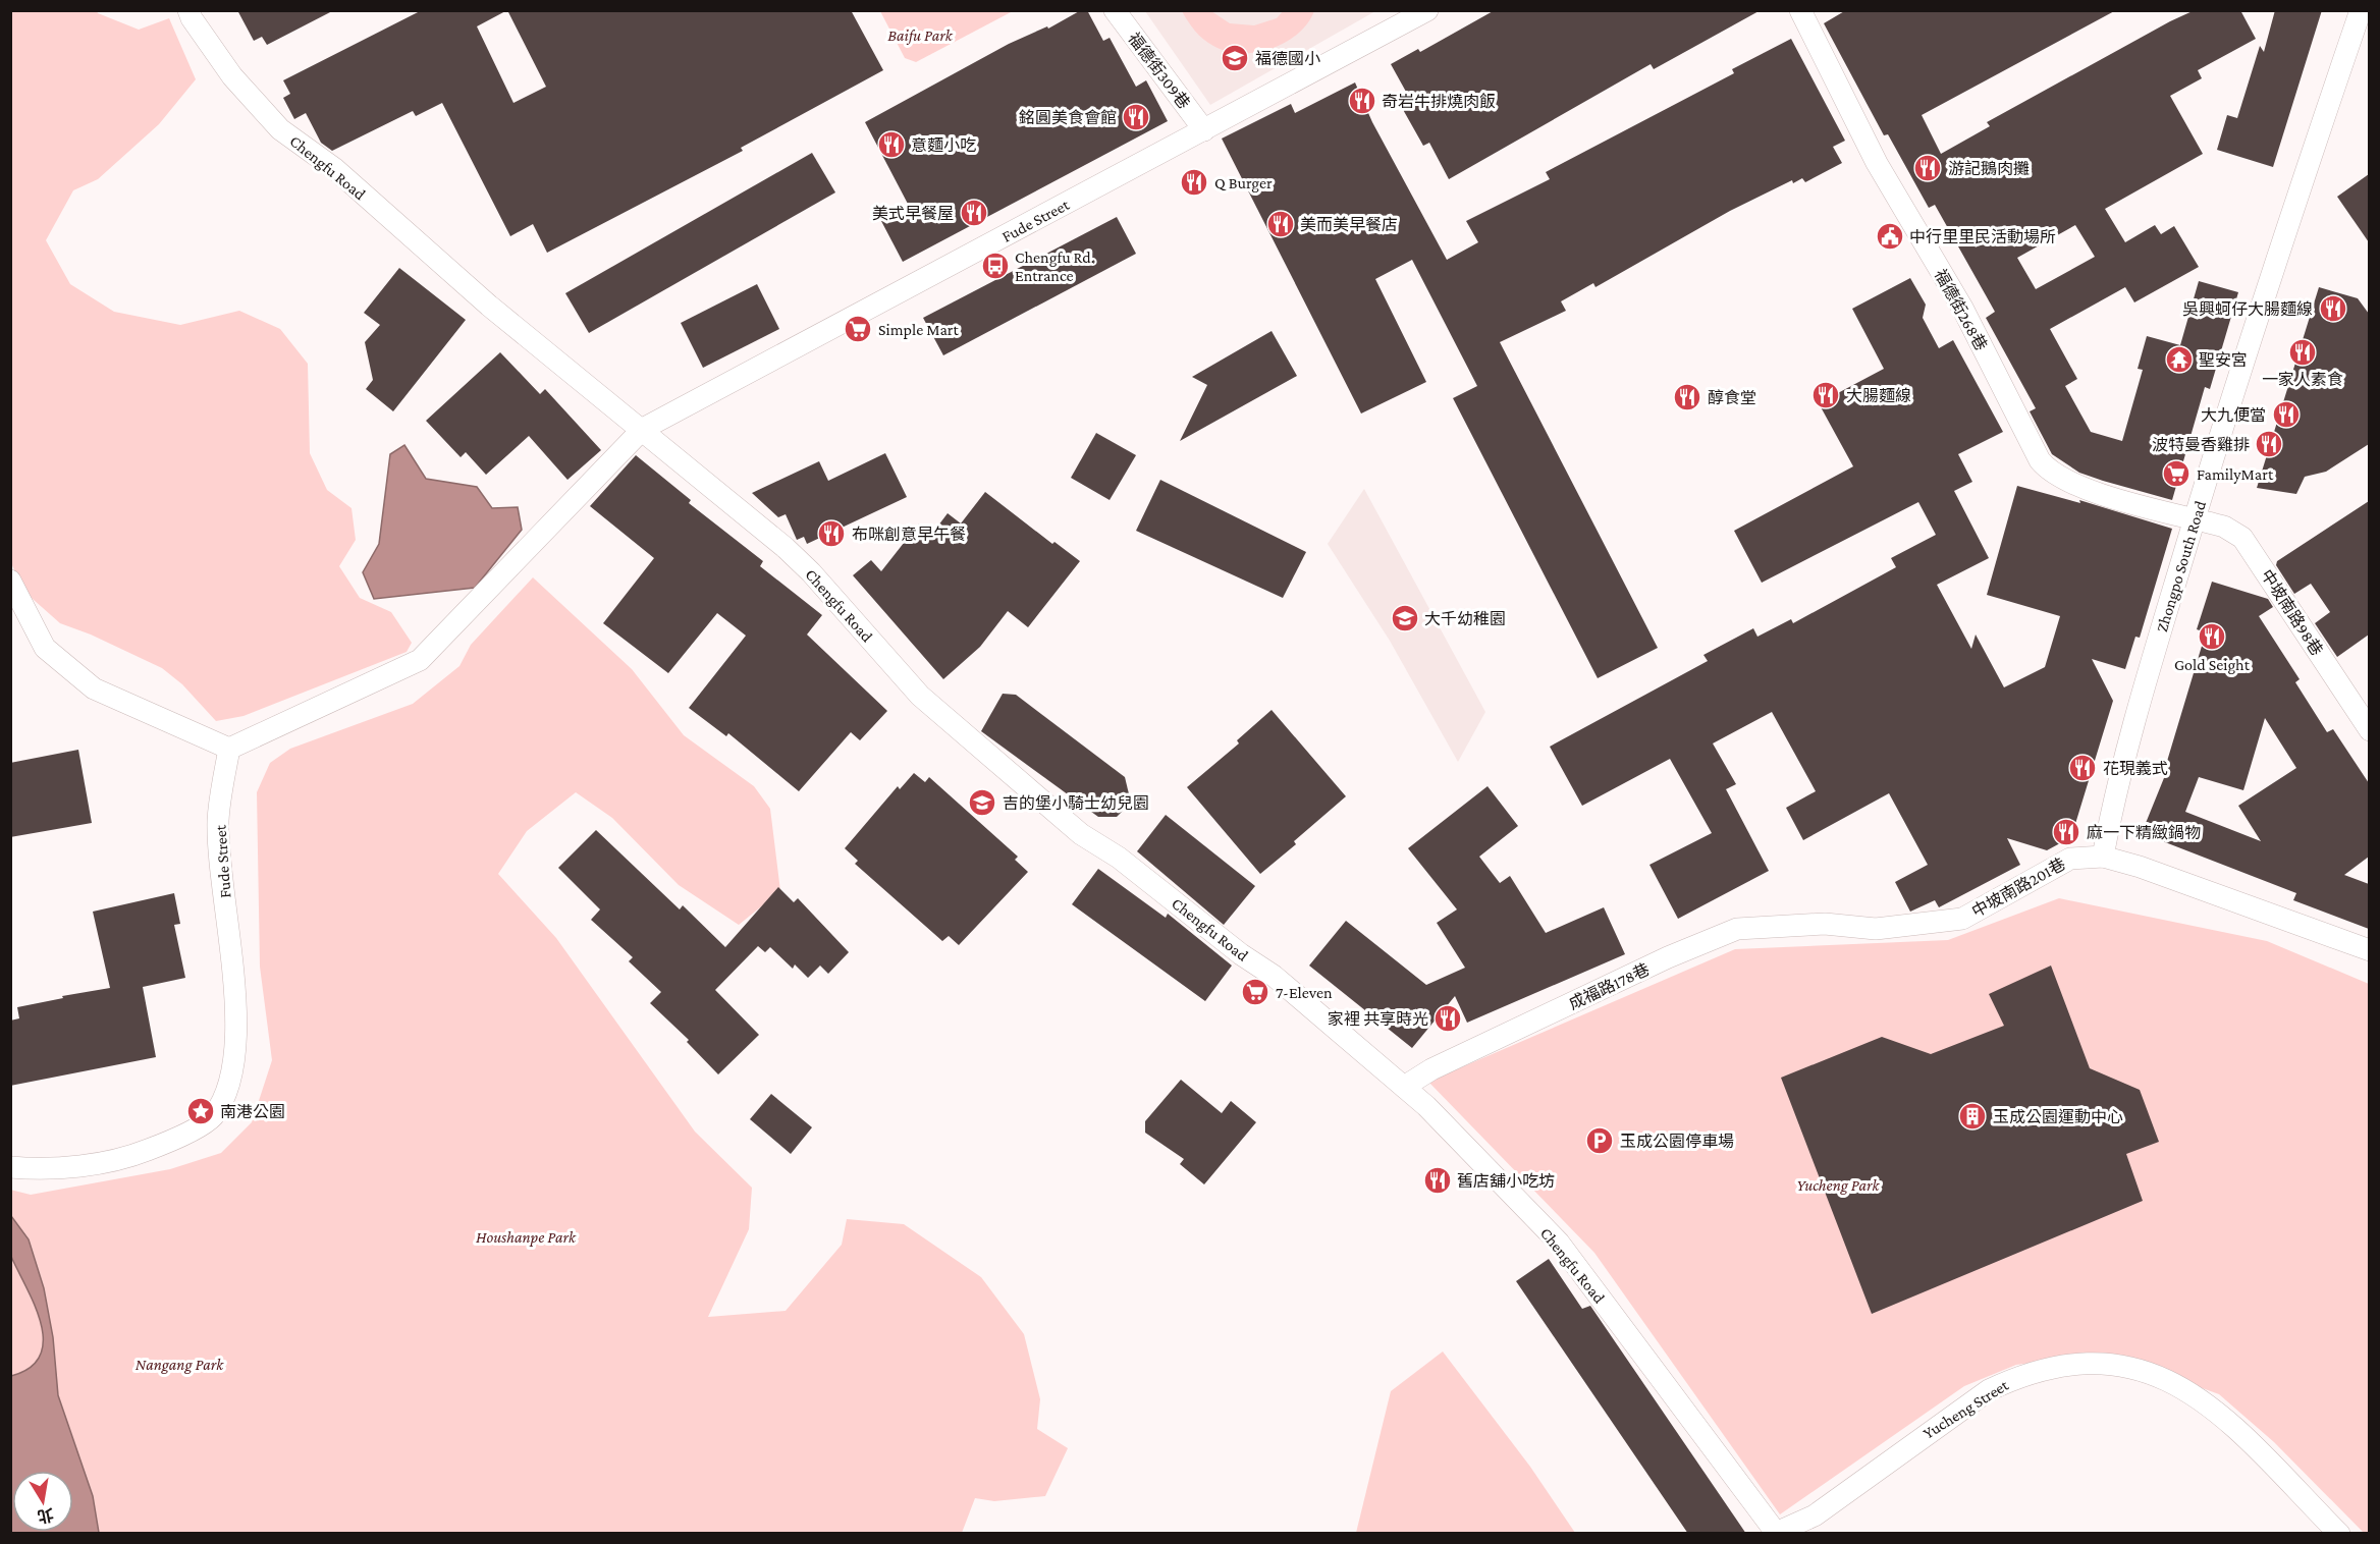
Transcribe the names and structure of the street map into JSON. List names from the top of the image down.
{
  "streets": {
    "street": [
      "福德街309巷",
      "Chengfu Road",
      "Fude Street",
      "福德街268巷",
      "Zhongpo South Road",
      "中坡南路98巷",
      "中坡南路201巷",
      "成福路178巷",
      "Yucheng Street"
    ]
  },
  "crossings": [
    ["福德街309巷", "Fude Street"],
    ["Chengfu Road", "Fude Street"],
    ["Chengfu Road", "成福路178巷"],
    ["Chengfu Road", "Yucheng Street"],
    ["福德街268巷", "Zhongpo South Road"],
    ["福德街268巷", "中坡南路98巷"],
    ["Zhongpo South Road", "中坡南路98巷"],
    ["Zhongpo South Road", "中坡南路201巷"],
    ["中坡南路201巷", "成福路178巷"]
  ],
  "parks": [
    "Baifu Park",
    "Yucheng Park",
    "Houshanpe Park",
    "Nangang Park"
  ],
  "places": {
    "school or university": ["福德國小", "大千幼稚園", "吉的堡小騎士幼兒園"],
    "restaurant": [
      "奇岩牛排燒肉飯",
      "銘圓美食會館",
      "意麵小吃",
      "游記鵝肉攤",
      "Q Burger",
      "美式早餐屋",
      "美而美早餐店",
      "吳興蚵仔大腸麵線",
      "一家人素食",
      "大腸麵線",
      "醇食堂",
      "大九便當",
      "波特曼香雞排",
      "布咪創意早午餐",
      "Gold Seight",
      "花現義式",
      "麻一下精緻鍋物",
      "家裡 共享時光",
      "舊店舖小吃坊"
    ],
    "public building": ["中行里里民活動場所"],
    "bus stop": ["Chengfu Rd. Entrance"],
    "supermarket": ["Simple Mart", "FamilyMart", "7-Eleven"],
    "temple": ["聖安宮"],
    "place": ["南港公園"],
    "building": ["玉成公園運動中心"],
    "parking": ["玉成公園停車場"]
  },
  "north": "bottom"
}
